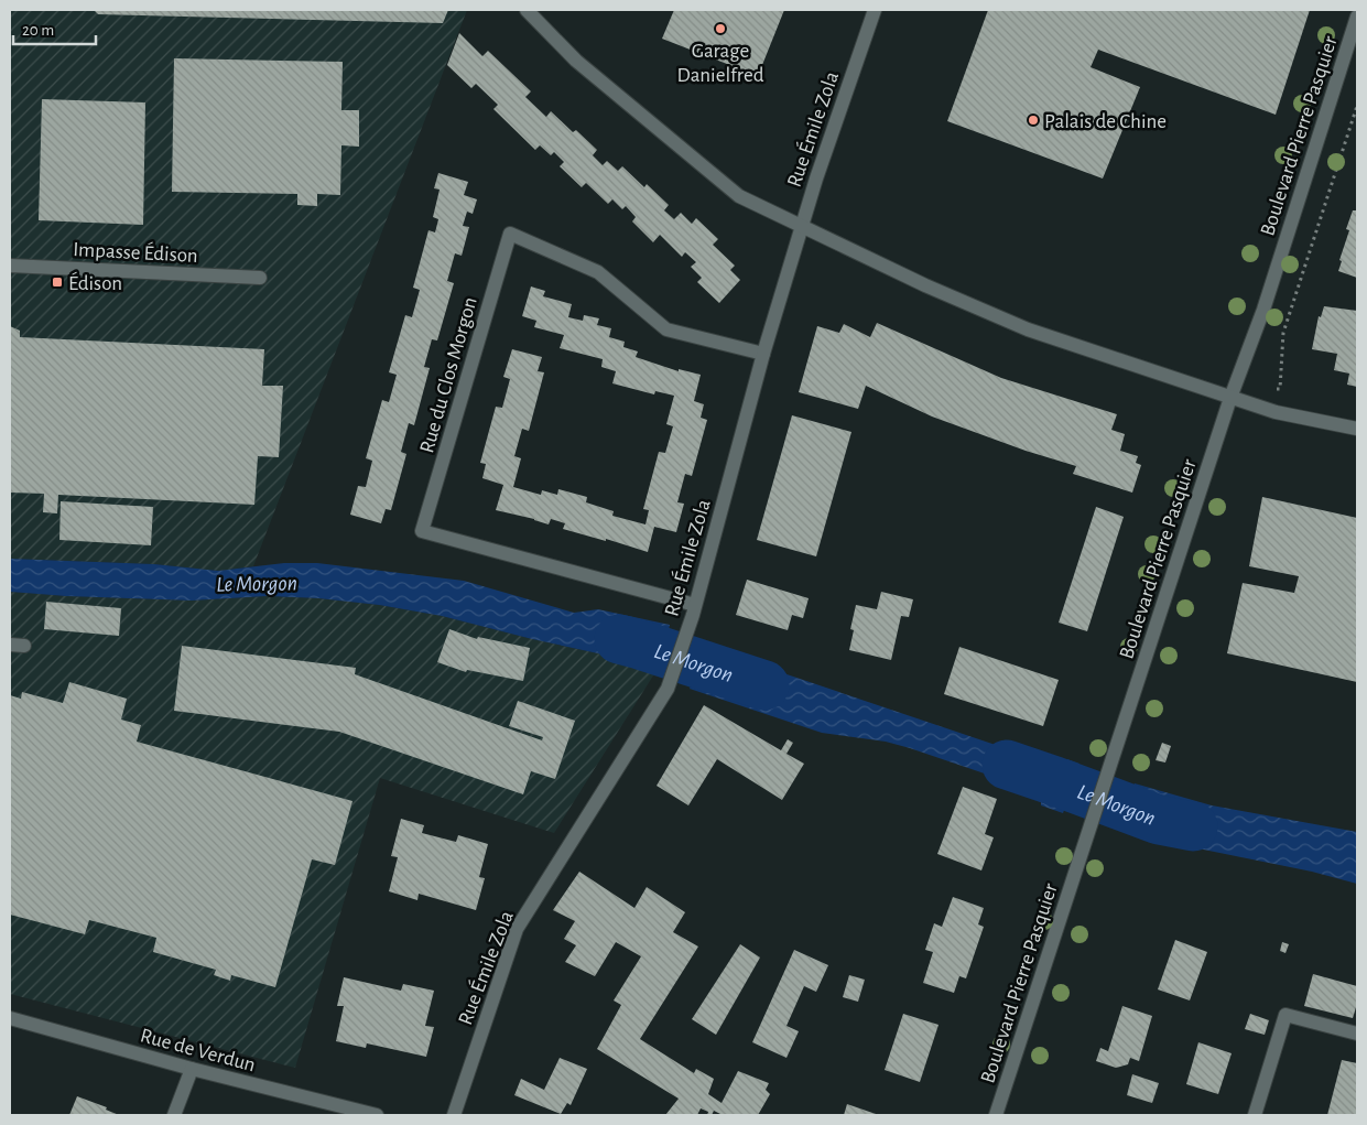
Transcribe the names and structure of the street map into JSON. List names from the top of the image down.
{
  "streets": {
    "street": [
      "Rue Émile Zola",
      "Boulevard Pierre Pasquier",
      "Impasse Édison",
      "Rue du Clos Morgon",
      "Rue de Verdun"
    ]
  },
  "crossings": [
    ["Rue Émile Zola", "Rue du Clos Morgon"]
  ],
  "water": ["Le Morgon"],
  "places": {
    "other": ["Garage Danielfred", "Palais de Chine"],
    "transit": ["Édison"]
  },
  "scale_bar": "20 m"
}
